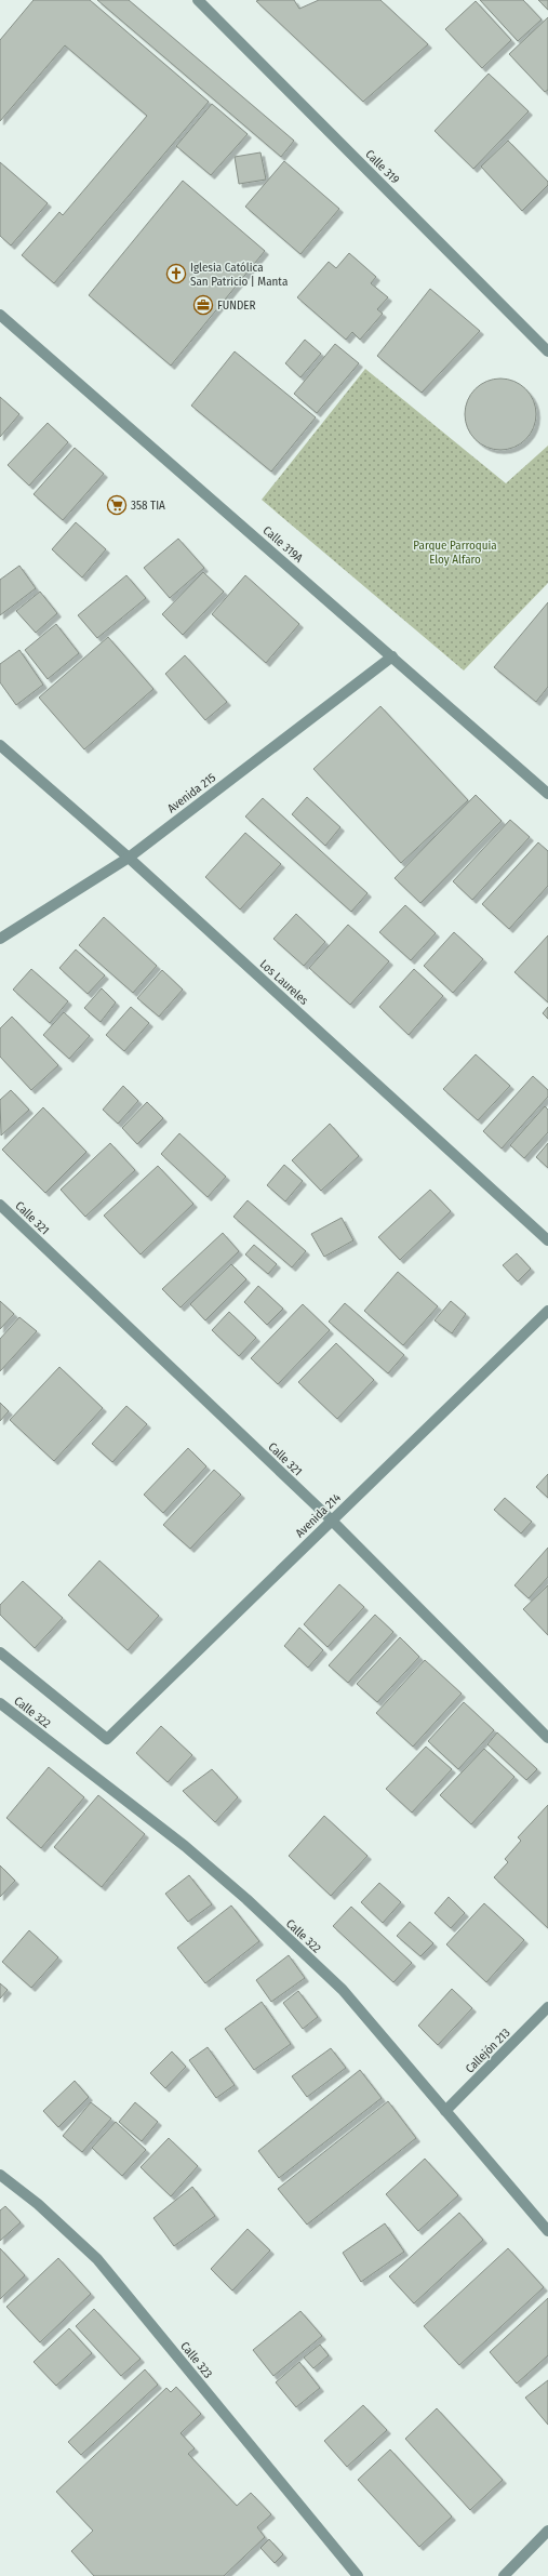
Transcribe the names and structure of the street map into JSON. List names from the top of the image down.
{
  "streets": {
    "street": [
      "Calle 319",
      "Calle 319A",
      "Avenida 215",
      "Los Laureles",
      "Calle 321",
      "Avenida 214",
      "Calle 322",
      "Callejón 213",
      "Calle 323"
    ]
  },
  "crossings": [
    ["Calle 319A", "Avenida 215"],
    ["Avenida 215", "Los Laureles"],
    ["Calle 321", "Avenida 214"],
    ["Calle 322", "Callejón 213"]
  ],
  "parks": ["Parque Parroquia Eloy Alfaro"],
  "places": {
    "church": ["Iglesia Católica San Patricio | Manta"],
    "office": ["FUNDER"],
    "supermarket": ["358 TIA"]
  }
}
